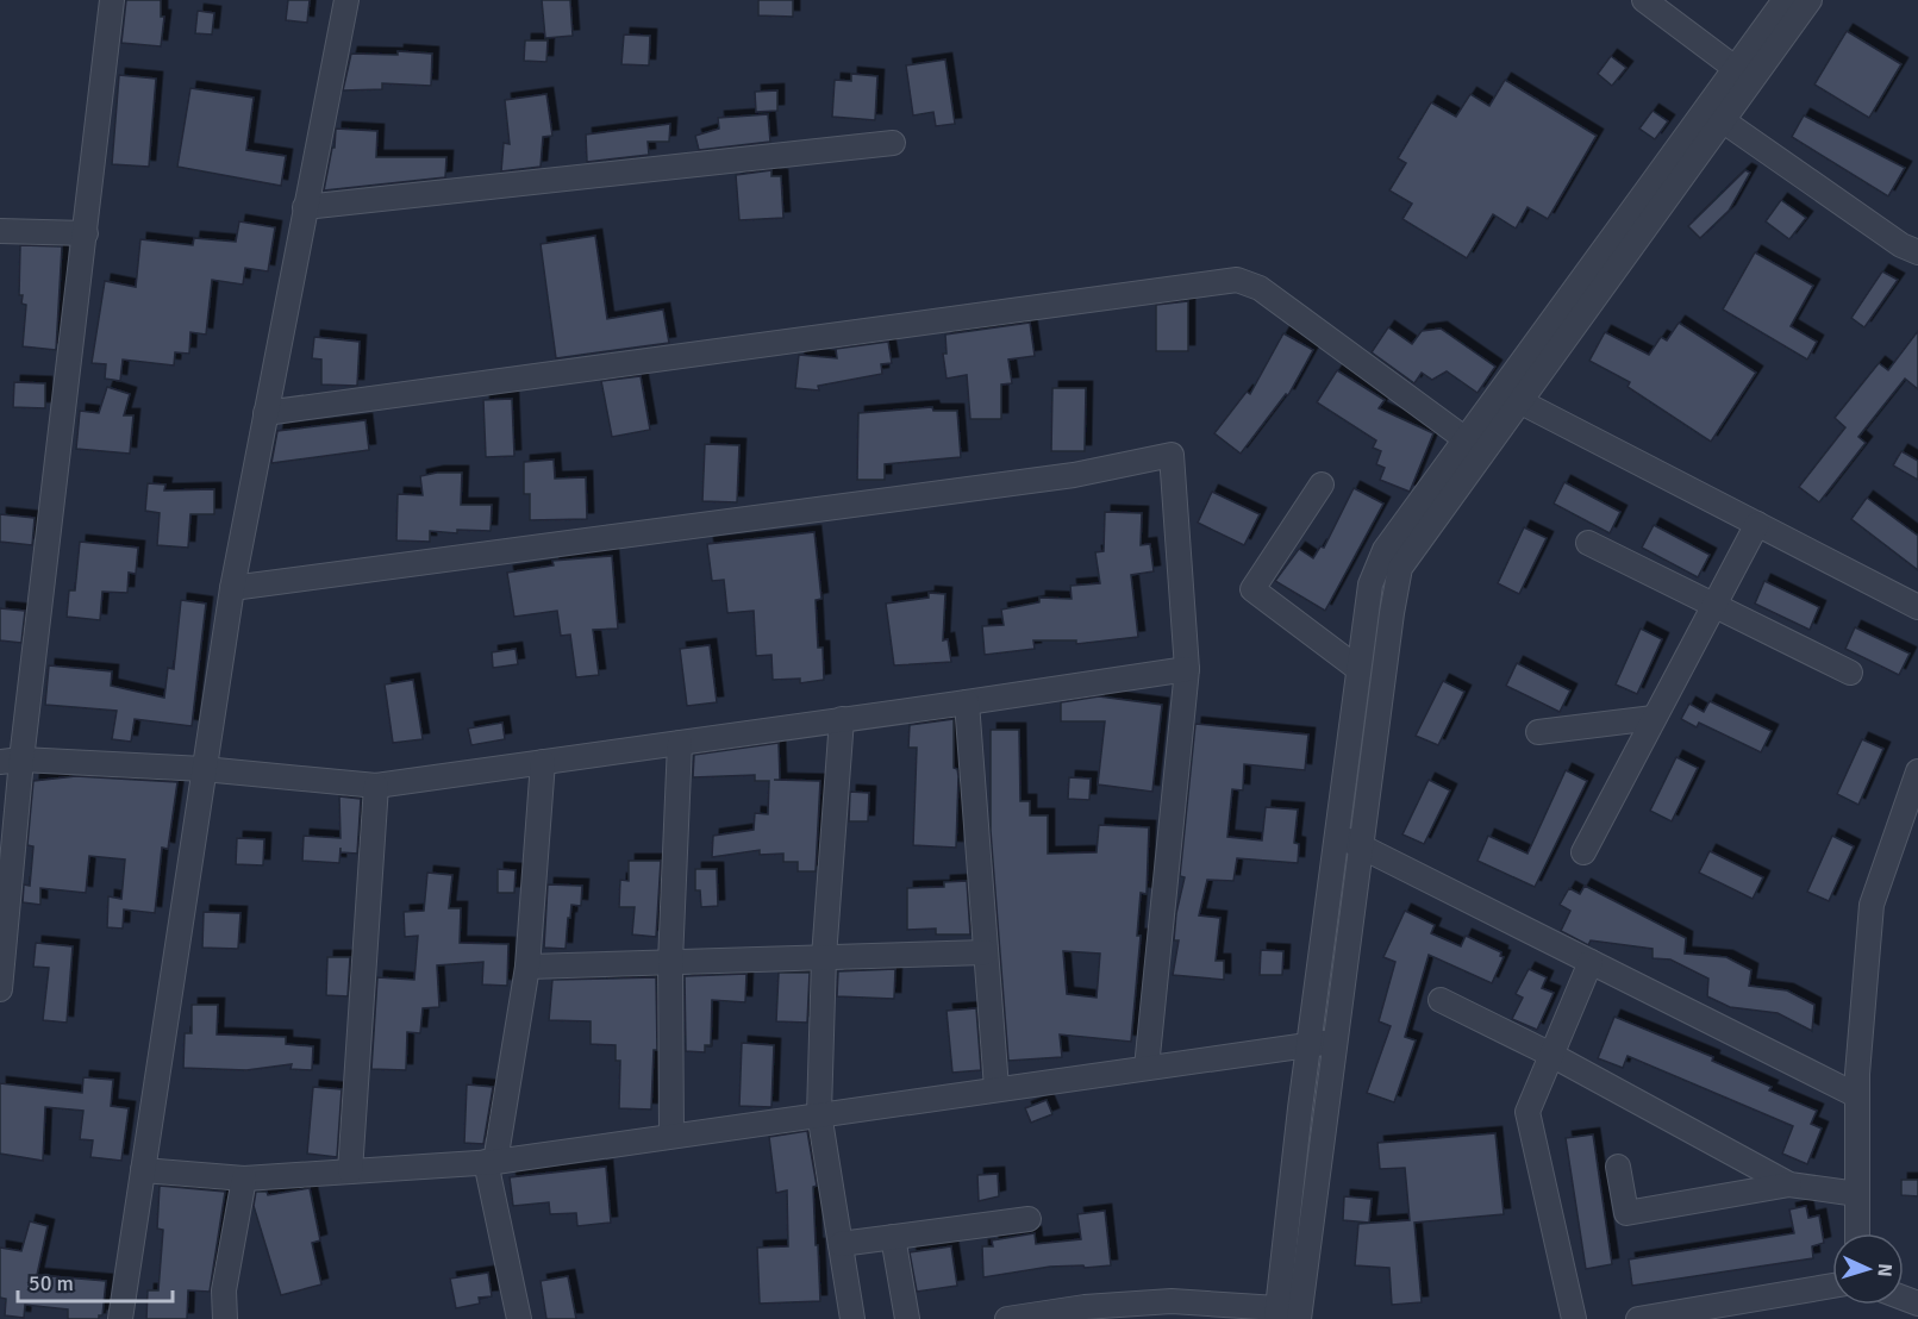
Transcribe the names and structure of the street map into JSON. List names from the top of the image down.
{
  "scale_bar": "50 m",
  "north": "right"
}
